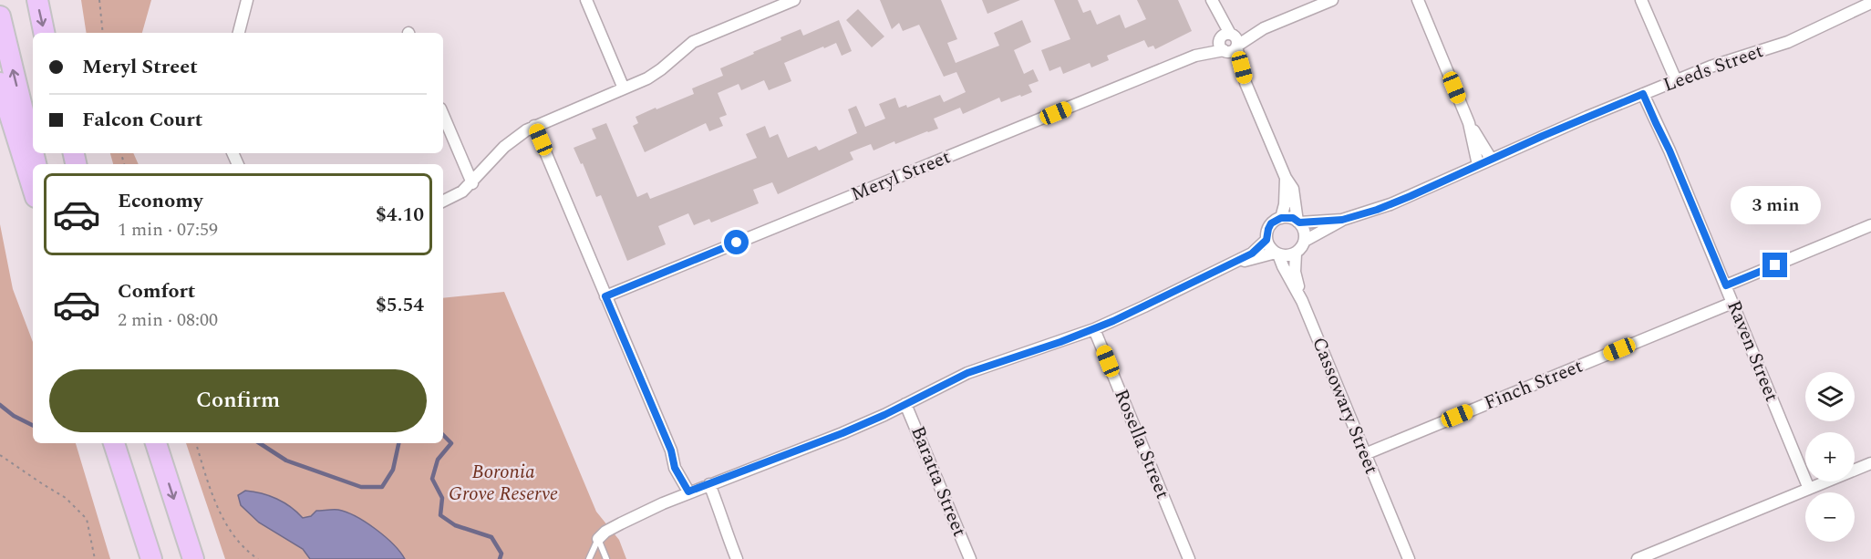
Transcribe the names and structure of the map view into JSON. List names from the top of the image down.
{
  "streets": {
    "street": [
      "Leeds Street",
      "Meryl Street",
      "Raven Street",
      "Finch Street",
      "Cassowary Street",
      "Rosella Street",
      "Baratta Street"
    ]
  },
  "crossings": [
    ["Leeds Street", "Raven Street"],
    ["Leeds Street", "Cassowary Street"],
    ["Raven Street", "Finch Street"],
    ["Finch Street", "Cassowary Street"]
  ],
  "parks": ["Boronia Grove Reserve"],
  "page": {
    "banner": ["Meryl Street", "Falcon Court"],
    "list": [
      {
        "name": "Economy",
        "note": "1 min · 07:59",
        "value": "$4.10"
      },
      {
        "name": "Comfort",
        "note": "2 min · 08:00",
        "value": "$5.54"
      }
    ],
    "bubble": "3 min",
    "buttons": "Confirm",
    "map_buttons": ["+", "−"]
  }
}
